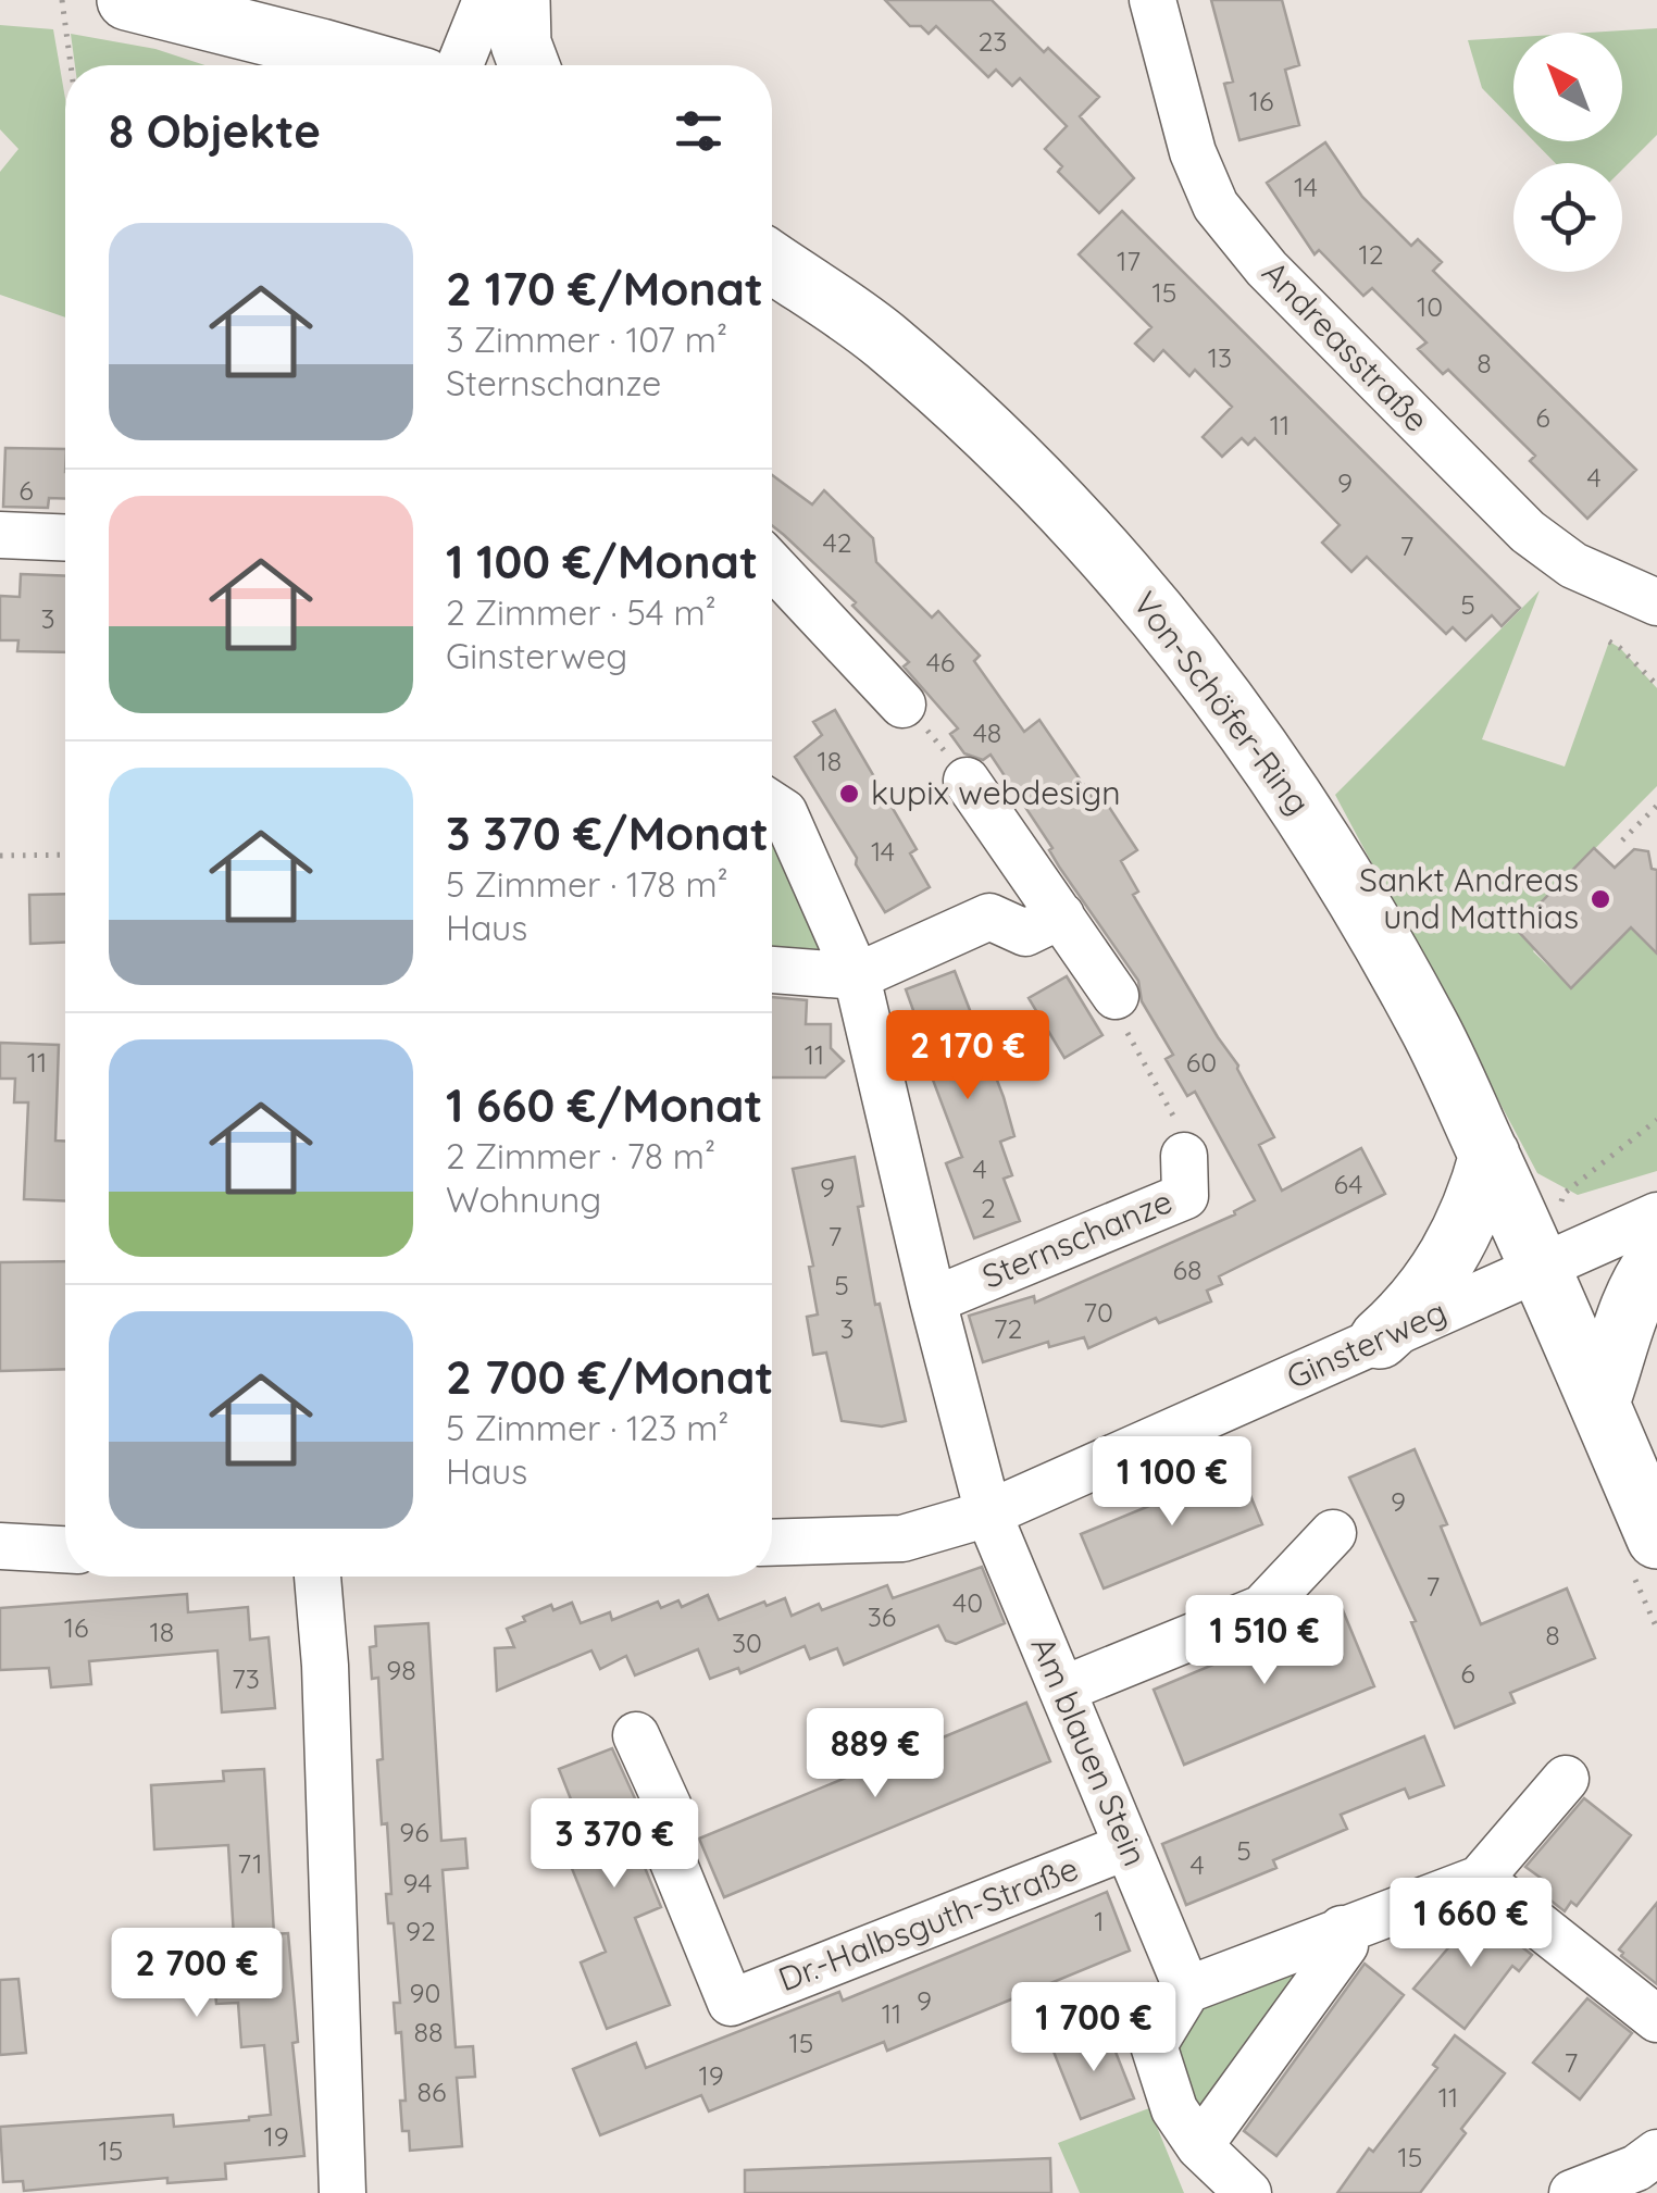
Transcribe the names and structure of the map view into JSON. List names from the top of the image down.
{
  "streets": {
    "main road": ["Von-Schöfer-Ring"],
    "street": [
      "Andreasstraße",
      "Sternschanze",
      "Ginsterweg",
      "Am blauen Stein",
      "Dr.-Halbsguth-Straße"
    ]
  },
  "crossings": [
    ["Von-Schöfer-Ring", "Ginsterweg"],
    ["Ginsterweg", "Am blauen Stein"],
    ["Am blauen Stein", "Dr.-Halbsguth-Straße"]
  ],
  "places": ["kupix webdesign", "Sankt Andreas und Matthias"],
  "house_numbers": [
    "23",
    "16",
    "14",
    "12",
    "17",
    "15",
    "10",
    "13",
    "8",
    "6",
    "11",
    "4",
    "9",
    "6",
    "42",
    "7",
    "5",
    "3",
    "46",
    "48",
    "18",
    "14",
    "11",
    "11",
    "60",
    "4",
    "64",
    "9",
    "2",
    "7",
    "68",
    "5",
    "70",
    "3",
    "72",
    "9",
    "7",
    "40",
    "36",
    "16",
    "18",
    "8",
    "30",
    "98",
    "6",
    "73",
    "96",
    "5",
    "71",
    "4",
    "94",
    "1",
    "92",
    "90",
    "9",
    "11",
    "88",
    "15",
    "7",
    "19",
    "86",
    "11",
    "19",
    "15",
    "15"
  ],
  "north": "top left",
  "page": {
    "heading": "8 Objekte",
    "list": [
      {
        "name": "2 170 €/Monat",
        "note": "3 Zimmer · 107 m² · Sternschanze"
      },
      {
        "name": "1 100 €/Monat",
        "note": "2 Zimmer · 54 m² · Ginsterweg"
      },
      {
        "name": "3 370 €/Monat",
        "note": "5 Zimmer · 178 m² · Haus"
      },
      {
        "name": "1 660 €/Monat",
        "note": "2 Zimmer · 78 m² · Wohnung"
      },
      {
        "name": "2 700 €/Monat",
        "note": "5 Zimmer · 123 m² · Haus"
      }
    ],
    "price": [
      "2 170 €",
      "1 100 €",
      "1 510 €",
      "889 €",
      "3 370 €",
      "1 660 €",
      "2 700 €",
      "1 700 €"
    ]
  }
}
